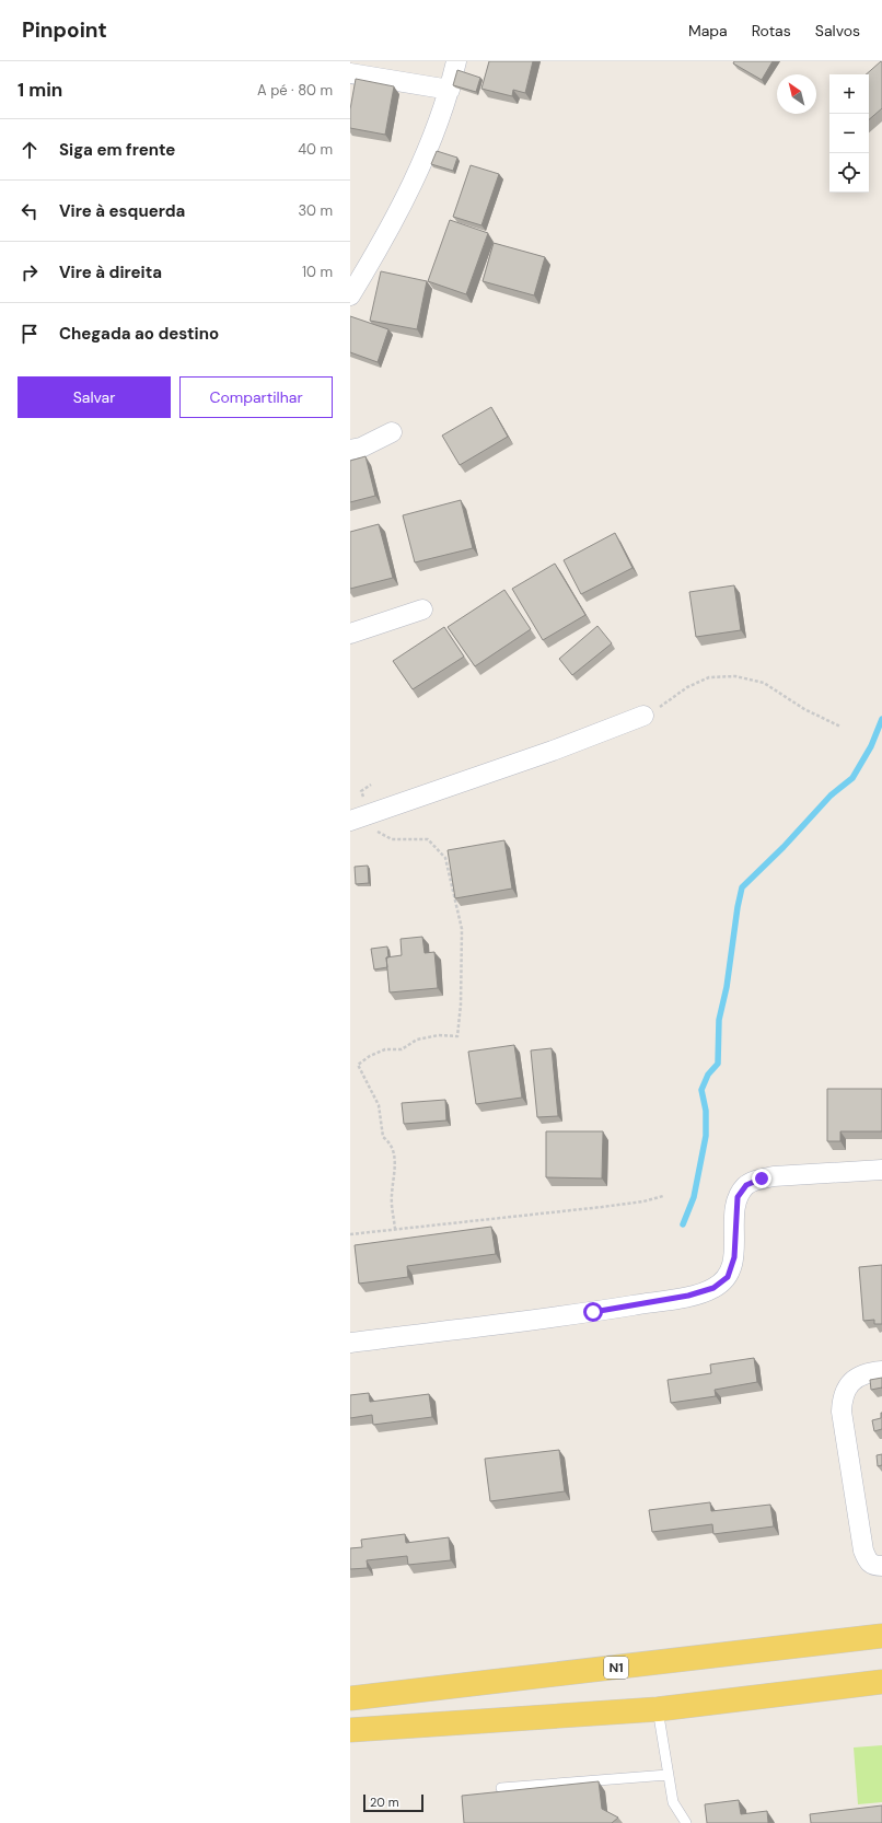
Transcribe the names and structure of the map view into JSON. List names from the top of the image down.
{
  "streets": {
    "main road": ["N1"]
  },
  "scale_bar": "20 m",
  "north": "top left",
  "page": {
    "header": "Pinpoint",
    "nav": ["Mapa", "Rotas", "Salvos"],
    "heading": ["1 min", "A pé · 80 m"],
    "map_buttons": ["+", "−"],
    "list": [
      ["Siga em frente", "40 m"],
      ["Vire à esquerda", "30 m"],
      ["Vire à direita", "10 m"],
      "Chegada ao destino"
    ],
    "buttons": ["Salvar", "Compartilhar"],
    "scale": "20 m"
  }
}
